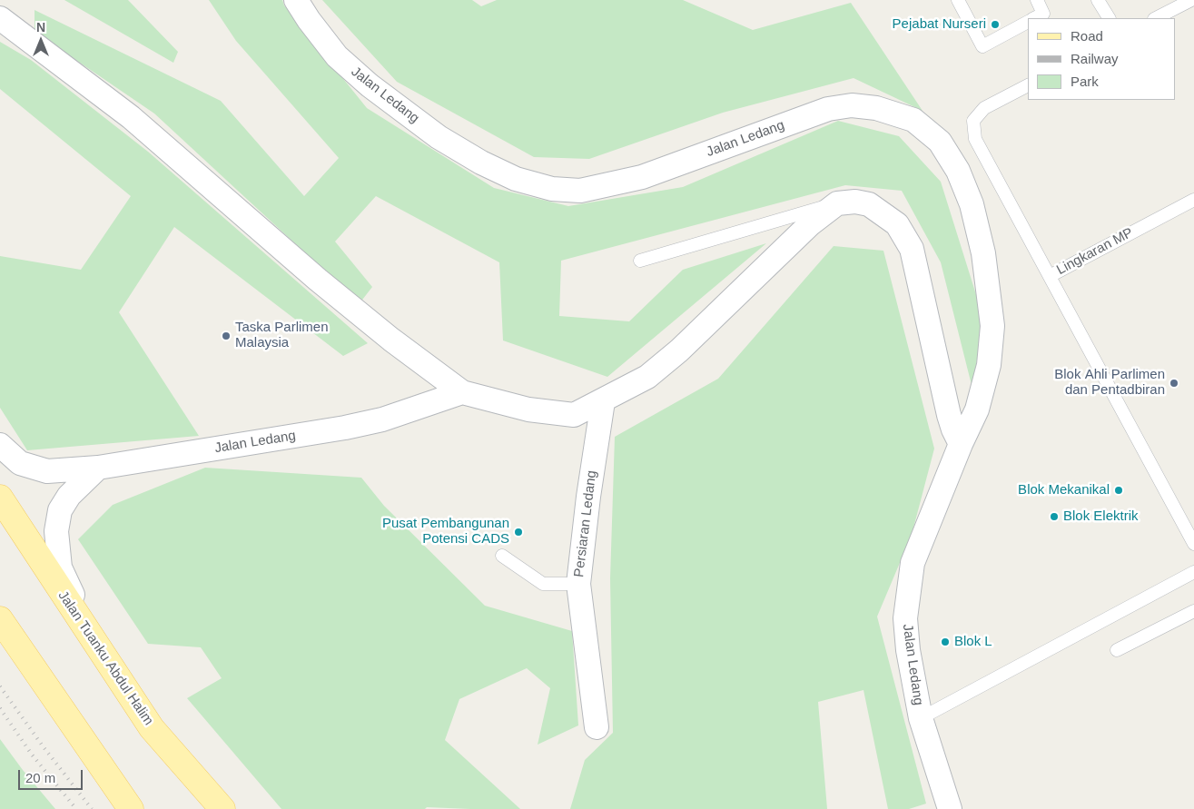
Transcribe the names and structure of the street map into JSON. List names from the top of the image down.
{
  "streets": {
    "main road": ["Jalan Tuanku Abdul Halim"],
    "street": ["Jalan Ledang", "Persiaran Ledang"],
    "lane": ["Lingkaran MP"]
  },
  "places": [
    "Pejabat Nurseri",
    "Taska Parlimen Malaysia",
    "Blok Ahli Parlimen dan Pentadbiran",
    "Blok Mekanikal",
    "Blok Elektrik",
    "Pusat Pembangunan Potensi CADS",
    "Blok L"
  ],
  "legend": ["Road", "Railway", "Park"],
  "scale_bar": "20 m",
  "north": "top"
}
